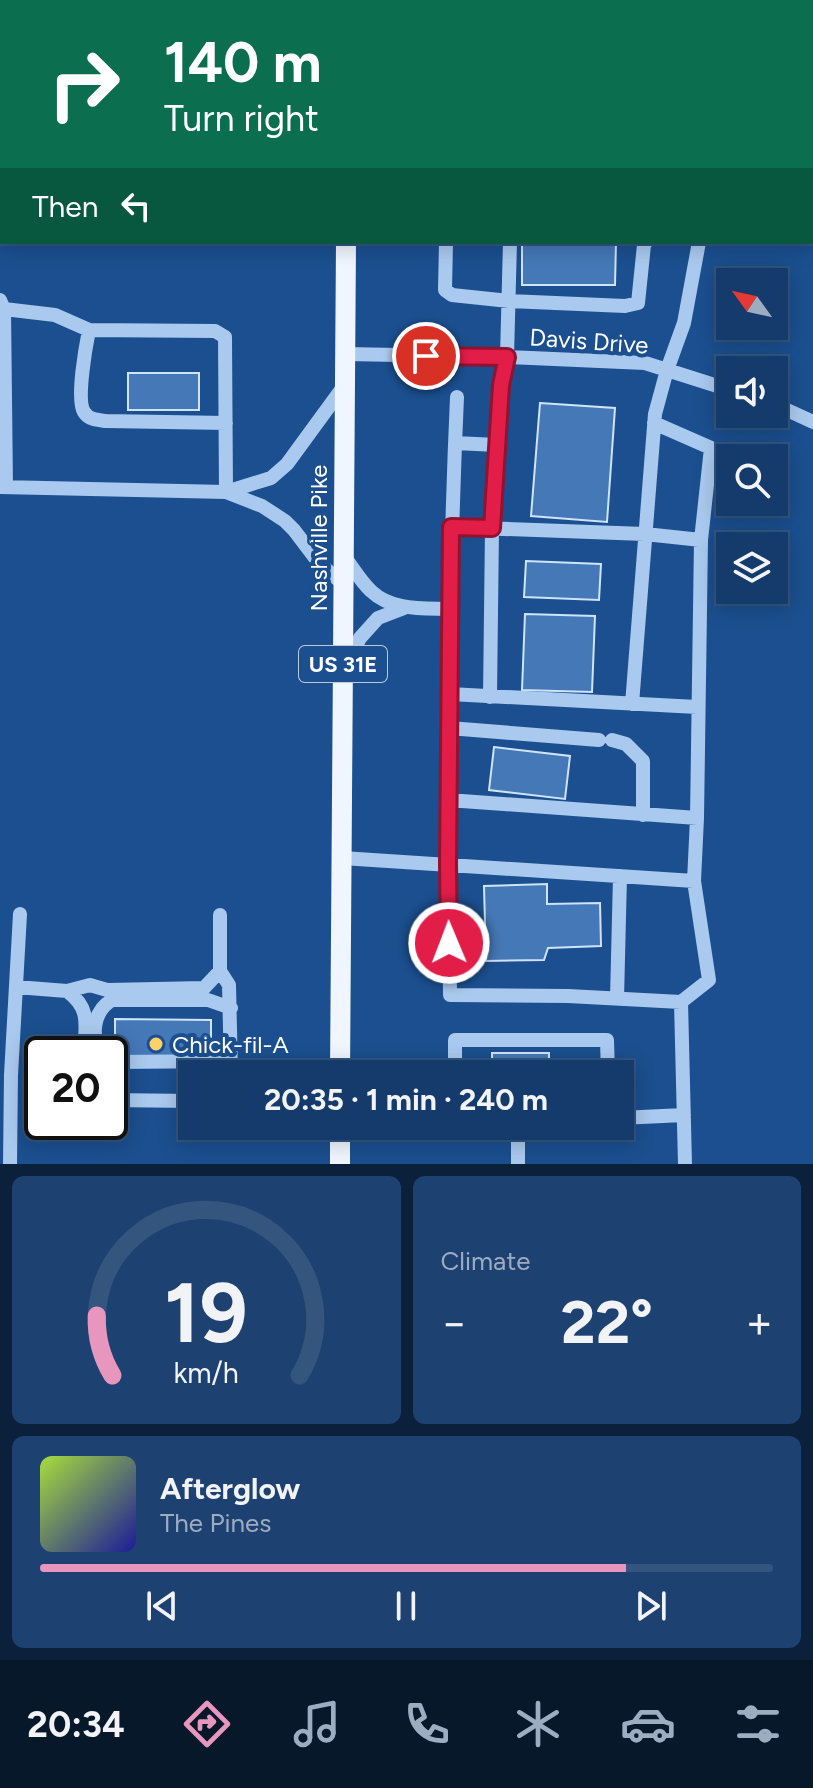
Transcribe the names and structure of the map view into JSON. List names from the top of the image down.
{
  "streets": {
    "main road": ["Nashville Pike", "US 31E"],
    "street": ["Davis Drive"]
  },
  "crossings": [
    ["Davis Drive", "Nashville Pike"]
  ],
  "places": ["Chick-fil-A"],
  "north": "top left",
  "page": {
    "turn": ["140 m", "Turn right"],
    "then": "Then",
    "limit": "20",
    "trip": "20:35 · 1 min · 240 m",
    "tile": "Climate",
    "heat": ["−", "22°", "+"],
    "song": ["Afterglow", "The Pines"],
    "tabs": "20:34",
    "gauge": ["19", "km/h"]
  }
}
